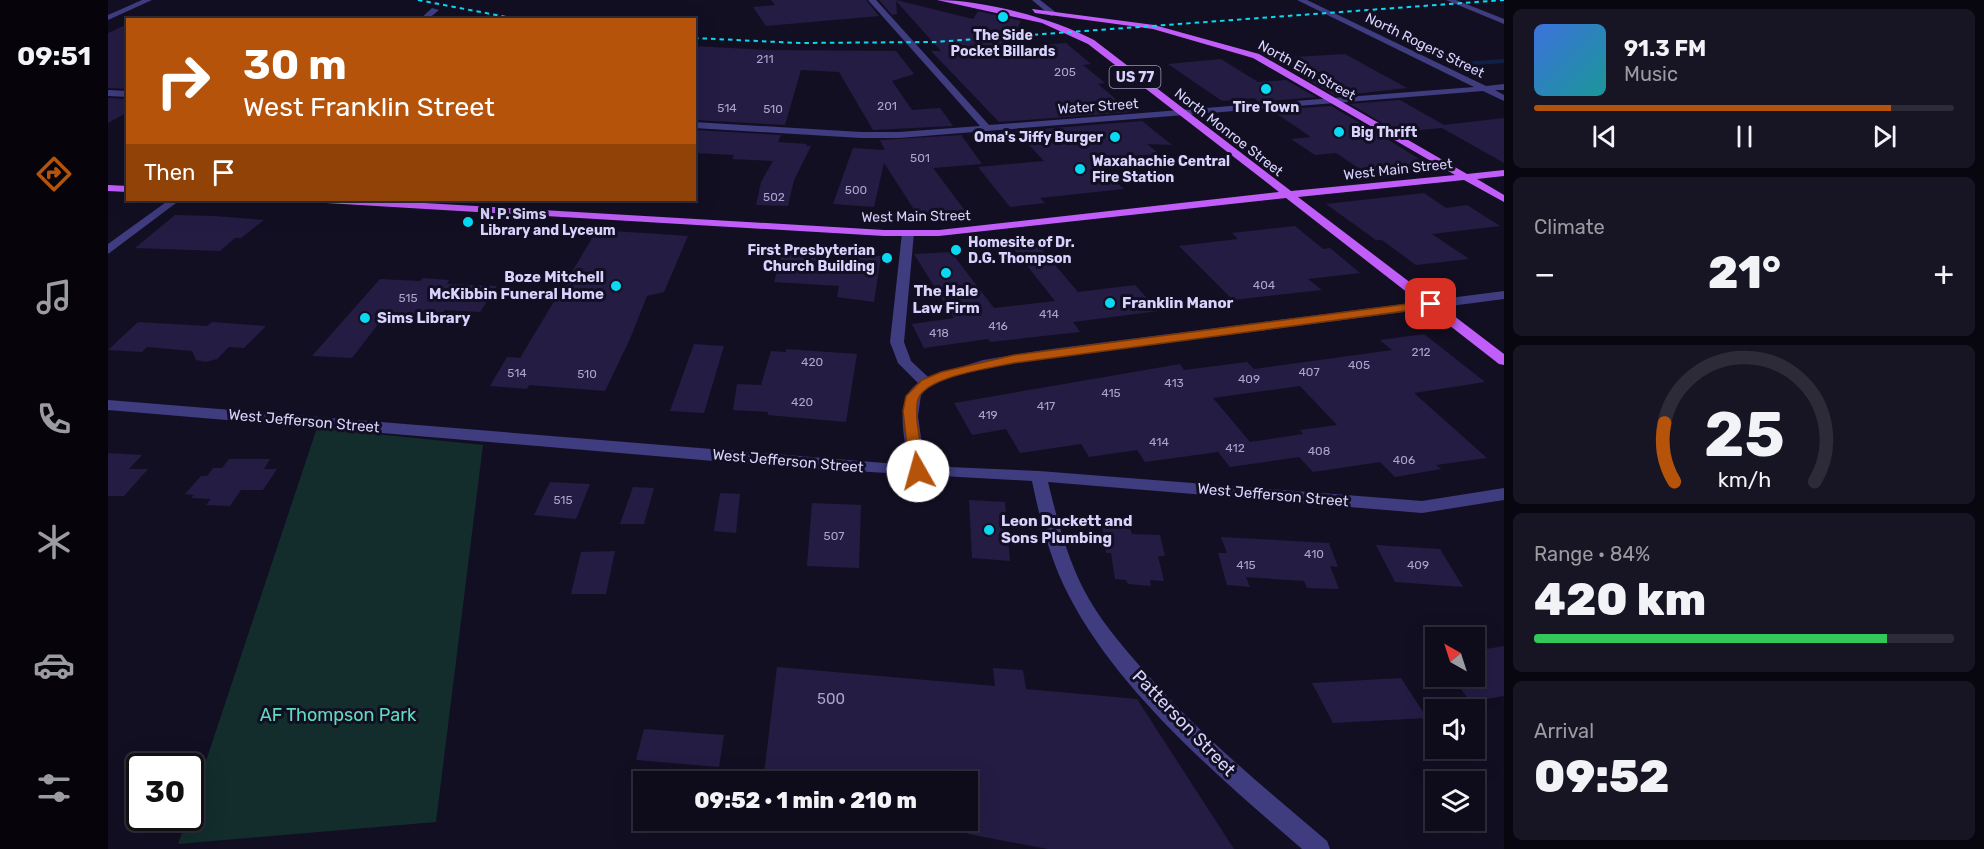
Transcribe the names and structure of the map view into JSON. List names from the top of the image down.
{
  "streets": {
    "main road": [
      "North Elm Street",
      "US 77",
      "North Monroe Street",
      "West Main Street"
    ],
    "street": [
      "North Rogers Street",
      "Water Street",
      "West Jefferson Street",
      "Patterson Street"
    ]
  },
  "crossings": [
    ["North Rogers Street", "Water Street"],
    ["North Elm Street", "US 77"],
    ["North Elm Street", "Water Street"],
    ["North Elm Street", "North Monroe Street"],
    ["North Elm Street", "West Main Street"],
    ["US 77", "North Monroe Street"],
    ["US 77", "West Main Street"],
    ["Water Street", "North Monroe Street"],
    ["North Monroe Street", "West Main Street"],
    ["West Jefferson Street", "Patterson Street"]
  ],
  "parks": ["AF Thompson Park"],
  "places": [
    "The Side Pocket Billards",
    "Tire Town",
    "Big Thrift",
    "Oma's Jiffy Burger",
    "Waxahachie Central Fire Station",
    "N. P. Sims Library and Lyceum",
    "Homesite of Dr. D.G. Thompson",
    "First Presbyterian Church Building",
    "The Hale Law Firm",
    "Boze Mitchell McKibbin Funeral Home",
    "Franklin Manor",
    "Sims Library",
    "Leon Duckett and Sons Plumbing"
  ],
  "house_numbers": [
    "211",
    "205",
    "201",
    "514",
    "510",
    "501",
    "500",
    "502",
    "404",
    "515",
    "414",
    "416",
    "418",
    "212",
    "420",
    "405",
    "407",
    "514",
    "510",
    "409",
    "413",
    "415",
    "420",
    "417",
    "419",
    "414",
    "412",
    "408",
    "406",
    "515",
    "507",
    "410",
    "415",
    "409",
    "500"
  ],
  "north": "top left",
  "page": {
    "tabs": "09:51",
    "turn": ["30 m", "West Franklin Street"],
    "song": ["91.3 FM", "Music"],
    "then": "Then",
    "tile": [
      "Climate",
      ["Range · 84%", "420 km"],
      ["Arrival", "09:52"]
    ],
    "heat": ["−", "21°", "+"],
    "limit": "30",
    "trip": "09:52 · 1 min · 210 m",
    "gauge": ["25", "km/h"]
  }
}
